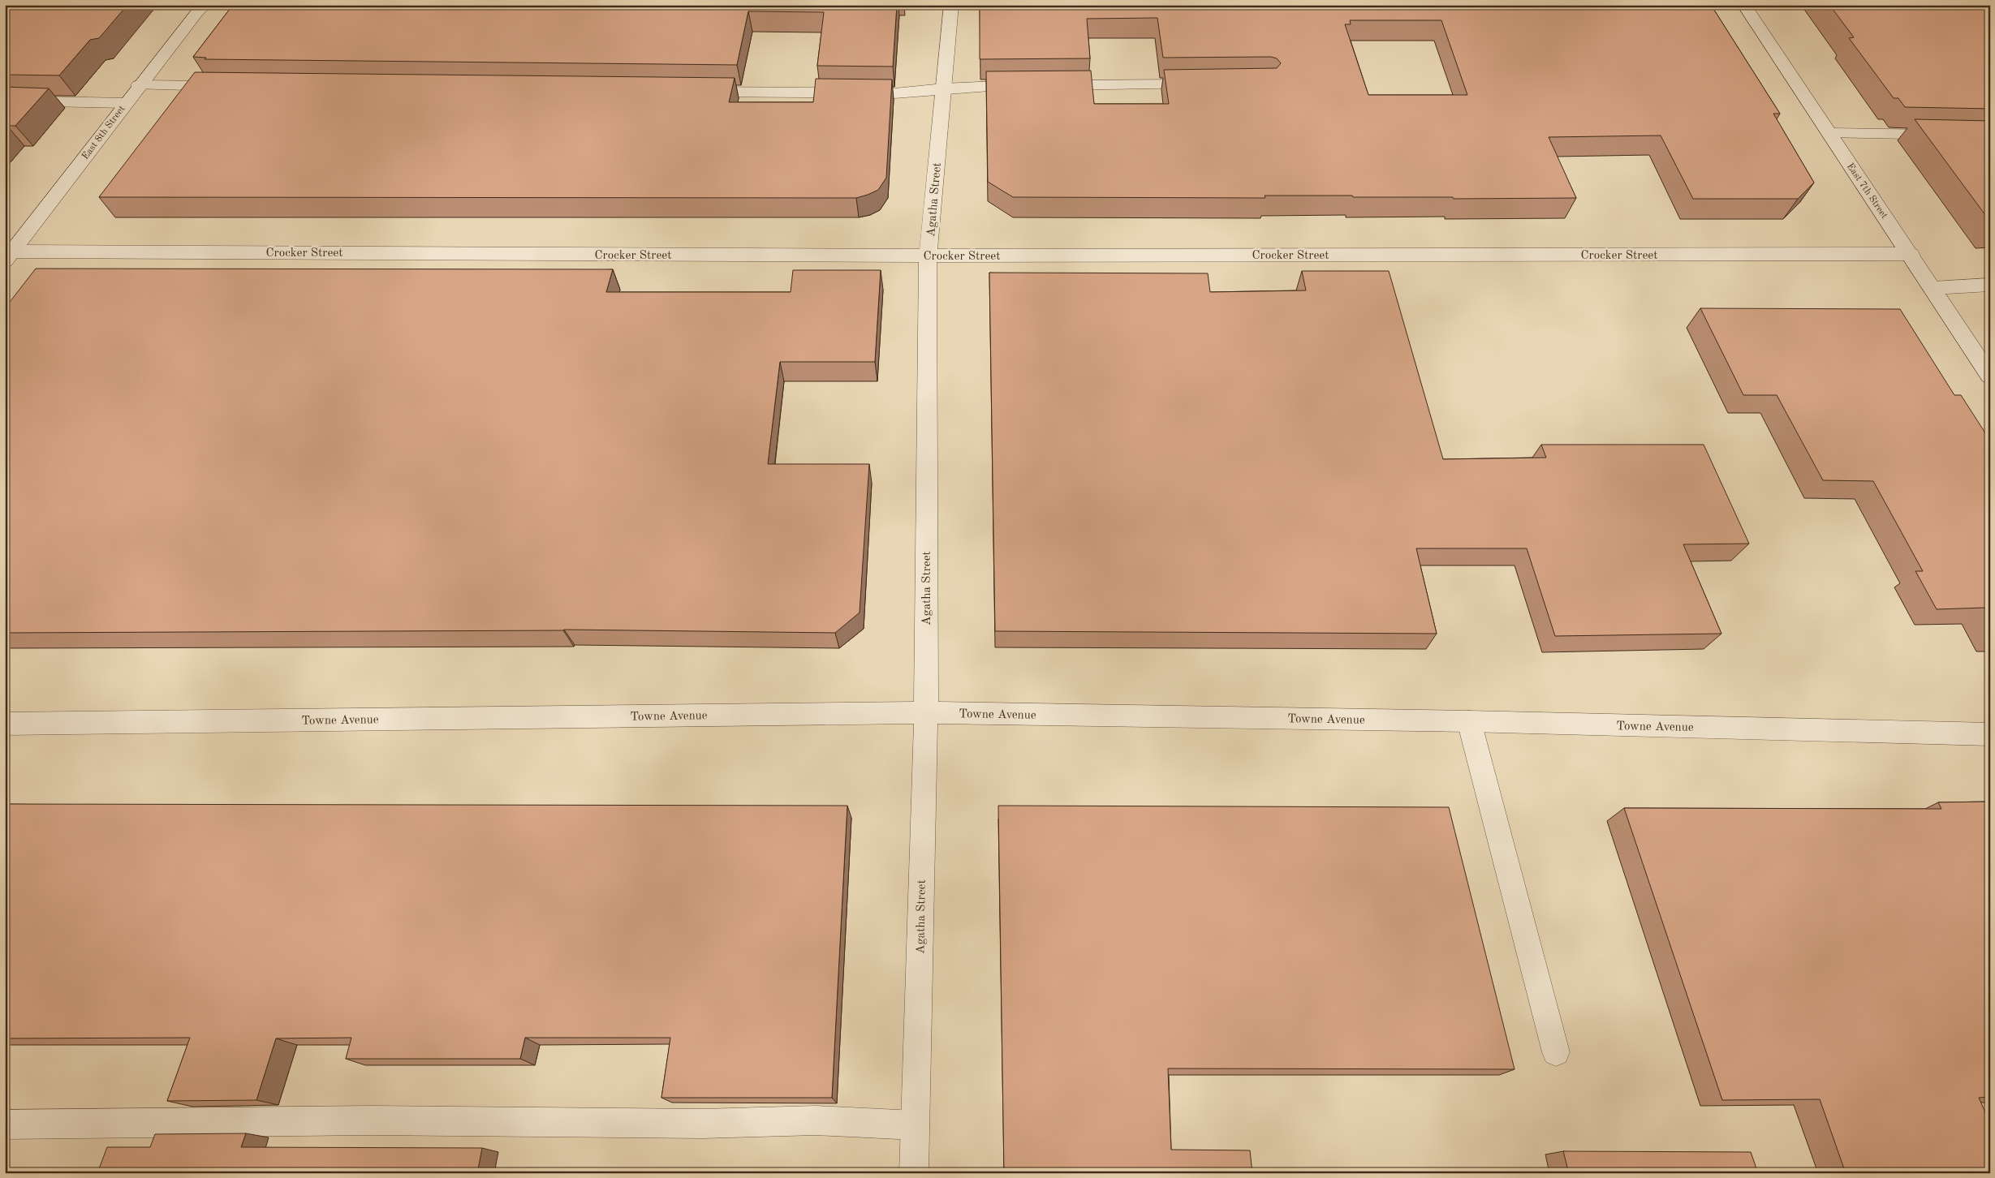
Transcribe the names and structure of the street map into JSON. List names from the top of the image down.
{
  "streets": {
    "street": [
      "East 8th Street",
      "East 7th Street",
      "Agatha Street",
      "Crocker Street",
      "Towne Avenue"
    ]
  },
  "crossings": [
    ["East 8th Street", "Crocker Street"],
    ["East 7th Street", "Crocker Street"],
    ["Agatha Street", "Crocker Street"],
    ["Agatha Street", "Towne Avenue"]
  ]
}
